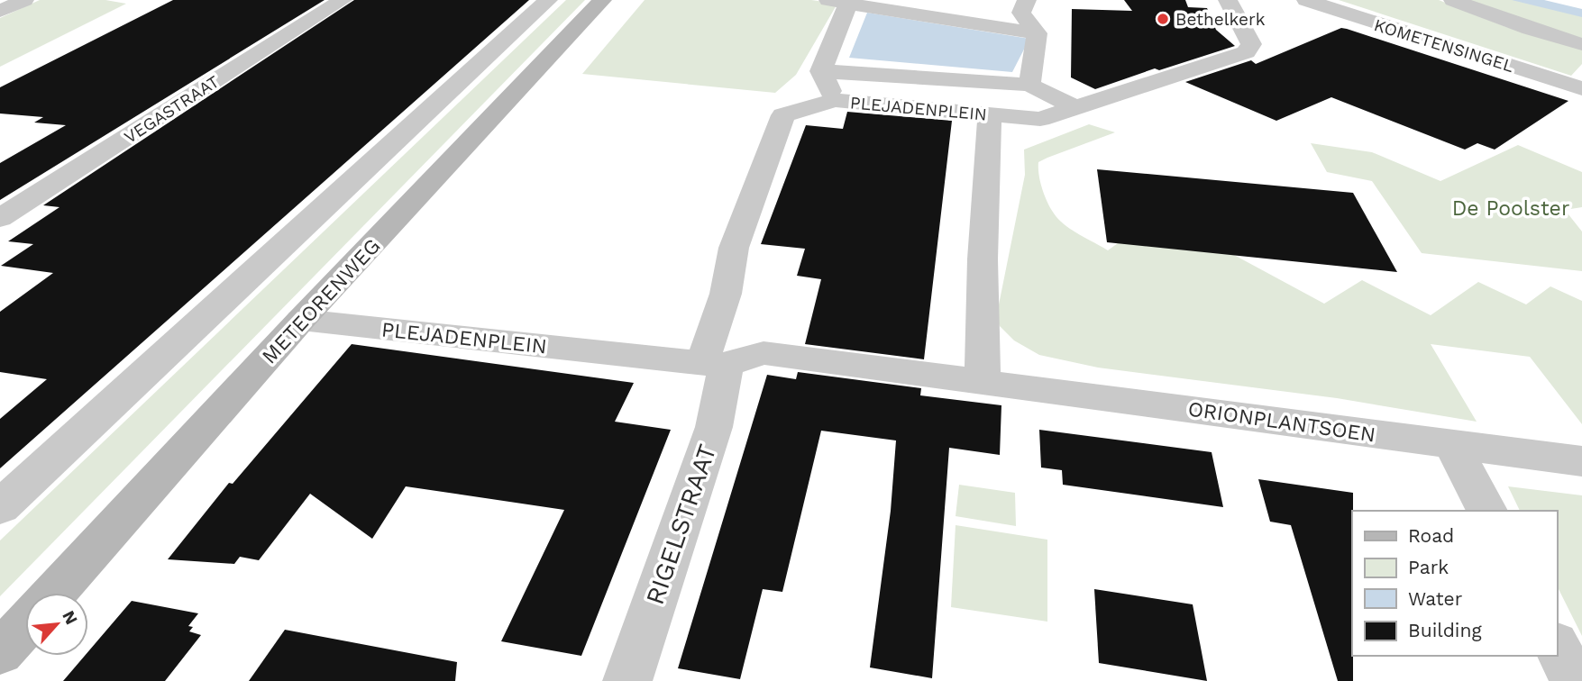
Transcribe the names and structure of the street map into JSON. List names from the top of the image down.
{
  "streets": {
    "street": [
      "KOMETENSINGEL",
      "PLEJADENPLEIN",
      "VEGASTRAAT",
      "METEORENWEG",
      "ORIONPLANTSOEN",
      "RIGELSTRAAT"
    ]
  },
  "crossings": [
    ["PLEJADENPLEIN", "METEORENWEG"],
    ["PLEJADENPLEIN", "ORIONPLANTSOEN"],
    ["PLEJADENPLEIN", "RIGELSTRAAT"],
    ["ORIONPLANTSOEN", "RIGELSTRAAT"]
  ],
  "parks": ["De Poolster"],
  "places": ["Bethelkerk"],
  "legend": [
    "Road",
    "Park",
    "Water",
    "Building"
  ],
  "north": "top right"
}
